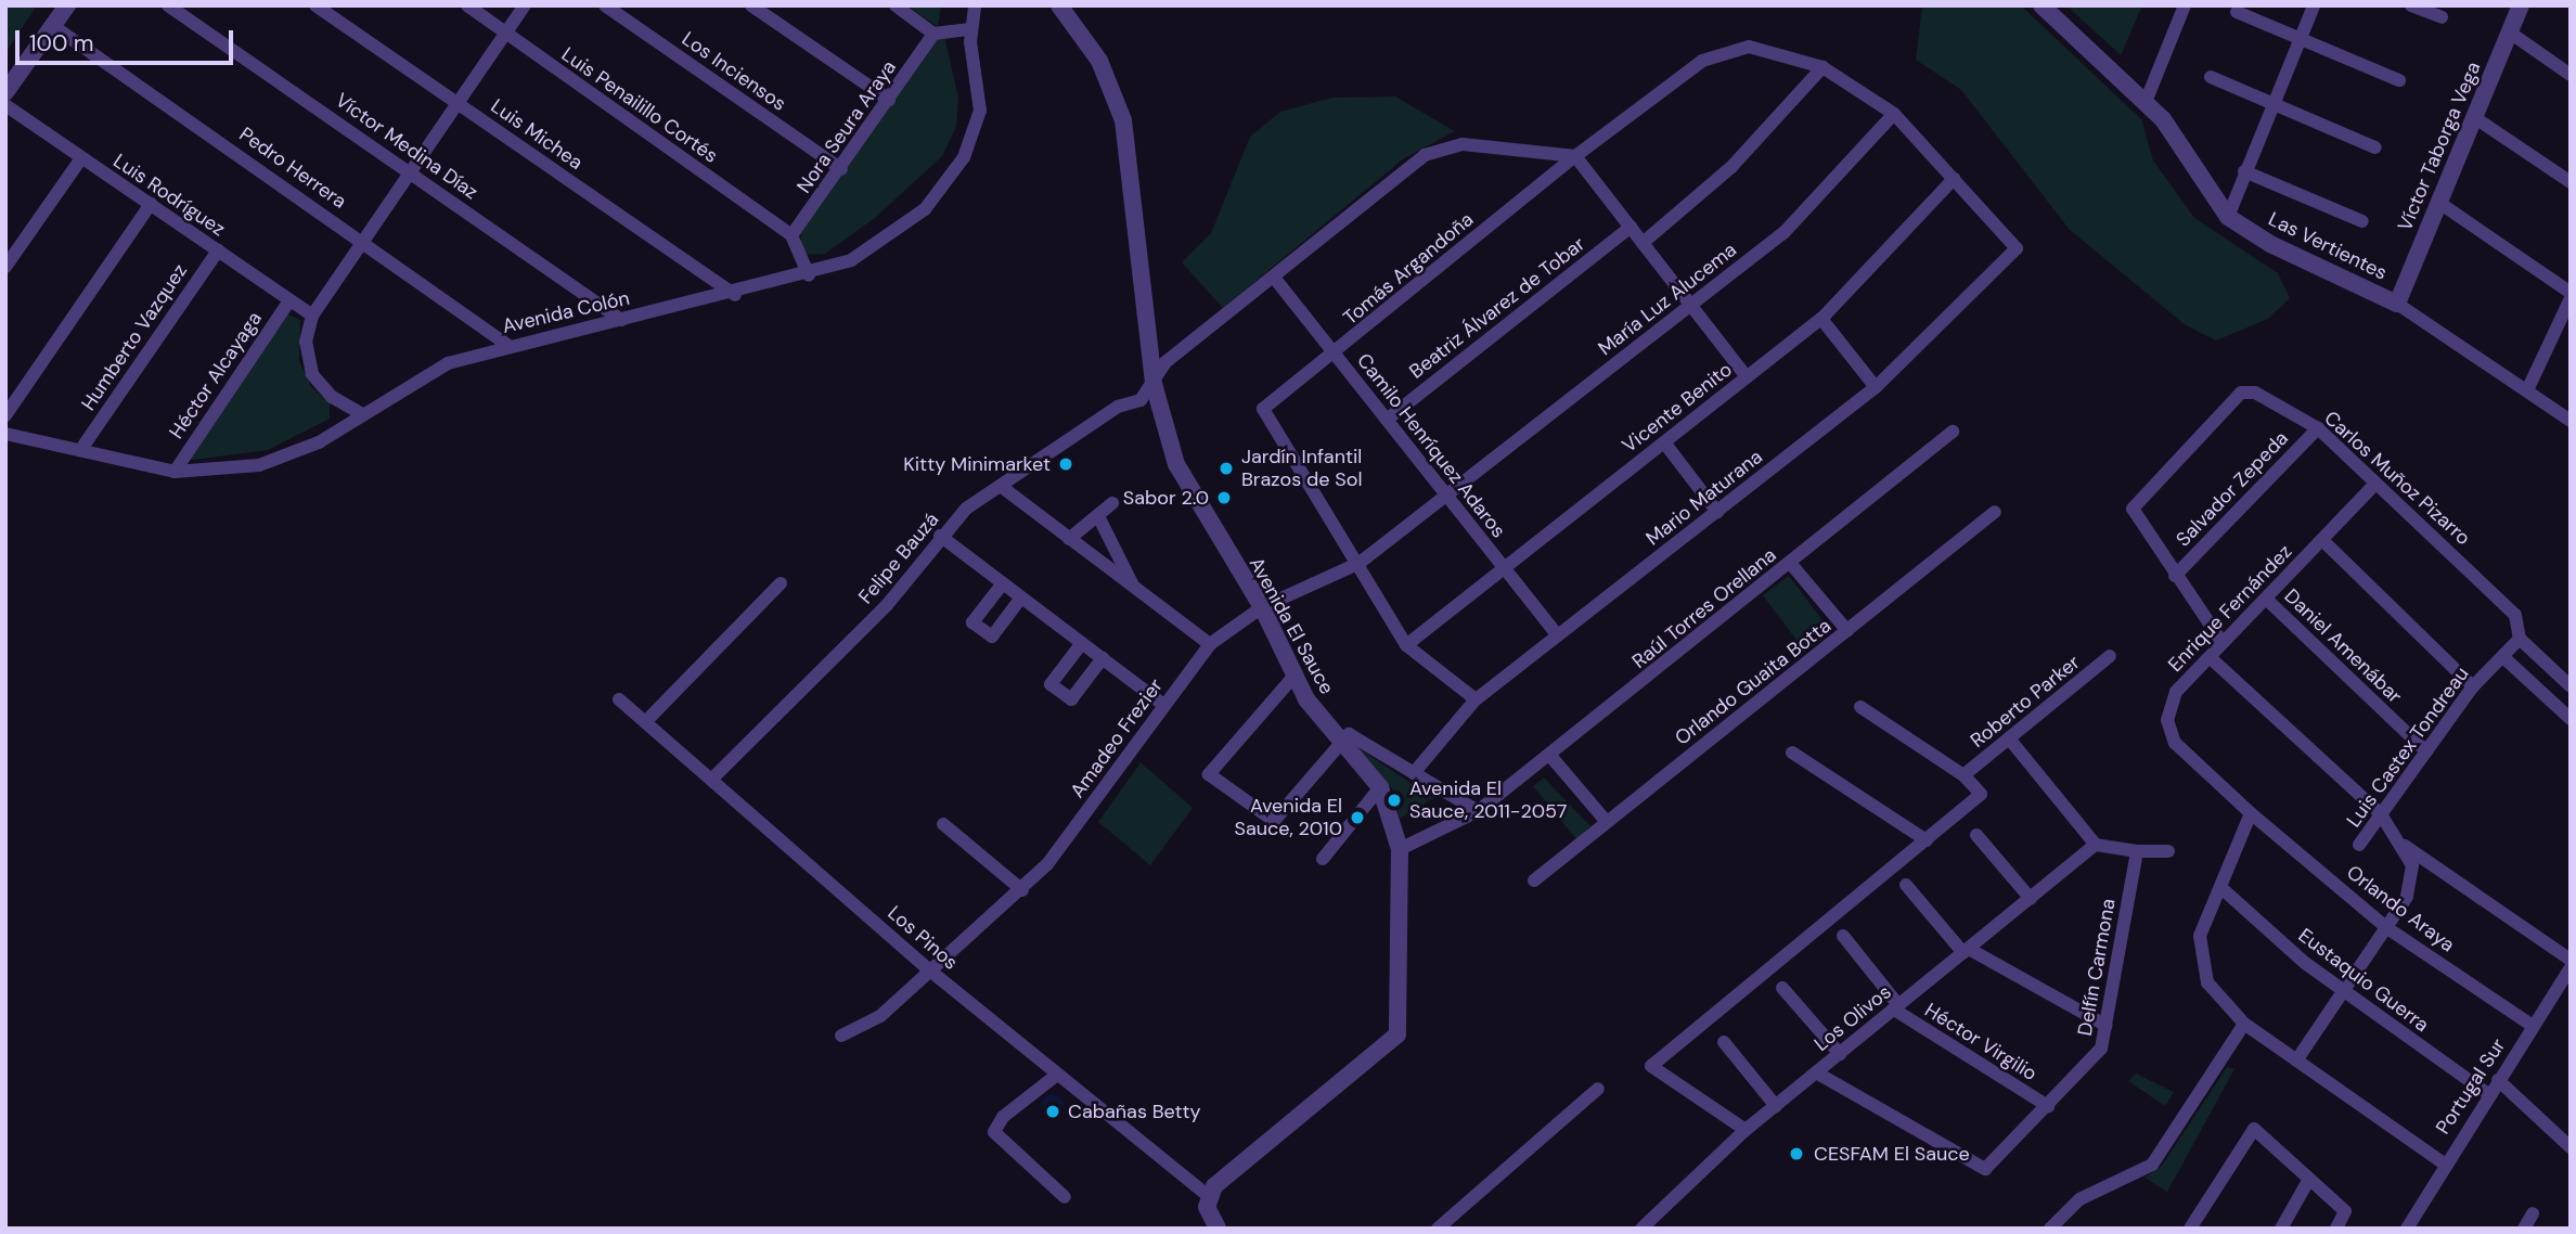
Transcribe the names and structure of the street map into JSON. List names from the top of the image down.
{
  "streets": {
    "street": [
      "Los Inciensos",
      "Luis Penailillo Cortés",
      "Nora Seura Araya",
      "Luis Michea",
      "Víctor Medina Díaz",
      "Víctor Taborga Vega",
      "Pedro Herrera",
      "Luis Rodríguez",
      "Las Vertientes",
      "Tomás Argandoña",
      "María Luz Alucema",
      "Beatriz Álvarez de Tobar",
      "Avenida Colón",
      "Humberto Vazquez",
      "Héctor Alcayaga",
      "Vicente Benito",
      "Camilo Henríquez Adaros",
      "Carlos Muñoz Pizarro",
      "Salvador Zepeda",
      "Mario Maturana",
      "Felipe Bauzá",
      "Raúl Torres Orellana",
      "Enrique Fernández",
      "Avenida El Sauce",
      "Daniel Amenábar",
      "Orlando Guaita Botta",
      "Roberto Parker",
      "Amadeo Frezier",
      "Luis Castex Tondreau",
      "Orlando Araya",
      "Los Pinos",
      "Delfín Carmona",
      "Eustaquio Guerra",
      "Los Olivos",
      "Héctor Virgilio",
      "Portugal Sur"
    ]
  },
  "crossings": [
    ["Los Inciensos", "Nora Seura Araya"],
    ["Luis Penailillo Cortés", "Nora Seura Araya"],
    ["Luis Michea", "Avenida Colón"],
    ["Víctor Medina Díaz", "Avenida Colón"],
    ["Víctor Taborga Vega", "Las Vertientes"],
    ["Pedro Herrera", "Avenida Colón"],
    ["Luis Rodríguez", "Humberto Vazquez"],
    ["Luis Rodríguez", "Héctor Alcayaga"],
    ["Tomás Argandoña", "María Luz Alucema"],
    ["Tomás Argandoña", "Vicente Benito"],
    ["Tomás Argandoña", "Camilo Henríquez Adaros"],
    ["Tomás Argandoña", "Mario Maturana"],
    ["Tomás Argandoña", "Felipe Bauzá"],
    ["Tomás Argandoña", "Amadeo Frezier"],
    ["María Luz Alucema", "Camilo Henríquez Adaros"],
    ["María Luz Alucema", "Amadeo Frezier"],
    ["Beatriz Álvarez de Tobar", "Camilo Henríquez Adaros"],
    ["Avenida Colón", "Humberto Vazquez"],
    ["Avenida Colón", "Héctor Alcayaga"],
    ["Vicente Benito", "Camilo Henríquez Adaros"],
    ["Camilo Henríquez Adaros", "Mario Maturana"],
    ["Camilo Henríquez Adaros", "Felipe Bauzá"],
    ["Camilo Henríquez Adaros", "Amadeo Frezier"],
    ["Carlos Muñoz Pizarro", "Salvador Zepeda"],
    ["Carlos Muñoz Pizarro", "Enrique Fernández"],
    ["Carlos Muñoz Pizarro", "Luis Castex Tondreau"],
    ["Felipe Bauzá", "Avenida El Sauce"],
    ["Felipe Bauzá", "Los Pinos"],
    ["Raúl Torres Orellana", "Avenida El Sauce"],
    ["Enrique Fernández", "Daniel Amenábar"],
    ["Enrique Fernández", "Orlando Araya"],
    ["Avenida El Sauce", "Amadeo Frezier"],
    ["Avenida El Sauce", "Los Pinos"],
    ["Daniel Amenábar", "Luis Castex Tondreau"],
    ["Amadeo Frezier", "Los Pinos"],
    ["Orlando Araya", "Portugal Sur"],
    ["Delfín Carmona", "Los Olivos"],
    ["Delfín Carmona", "Héctor Virgilio"],
    ["Eustaquio Guerra", "Portugal Sur"],
    ["Los Olivos", "Héctor Virgilio"]
  ],
  "places": [
    "Kitty Minimarket",
    "Jardín Infantil Brazos de Sol",
    "Sabor 2.0",
    "Avenida El Sauce, 2011-2057",
    "Avenida El Sauce, 2010",
    "Cabañas Betty",
    "CESFAM El Sauce"
  ],
  "scale_bar": "100 m"
}
